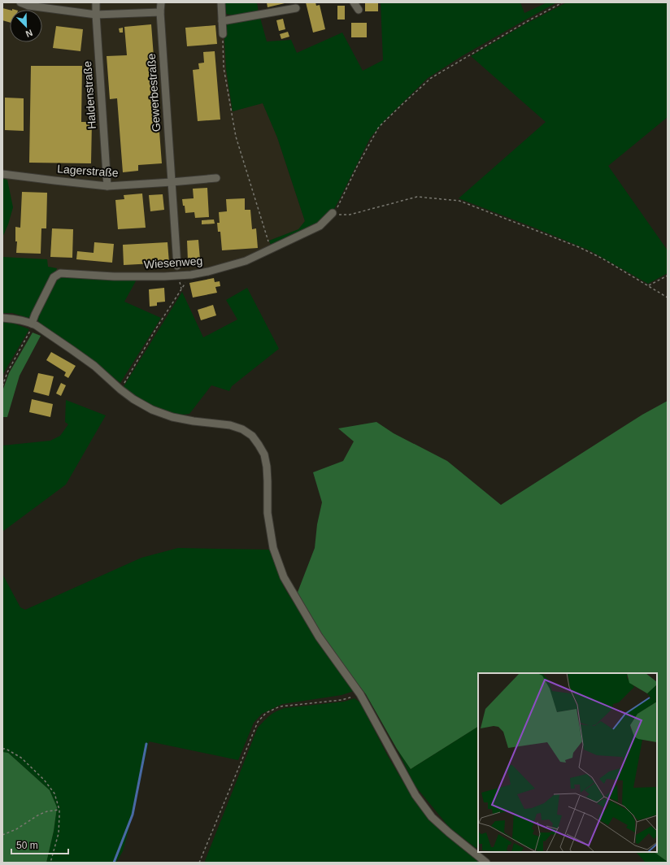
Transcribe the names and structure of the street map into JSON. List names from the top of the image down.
{
  "streets": {
    "street": [
      "Gewerbestraße",
      "Haldenstraße",
      "Lagerstraße",
      "Wiesenweg"
    ]
  },
  "crossings": [
    ["Gewerbestraße", "Lagerstraße"],
    ["Haldenstraße", "Lagerstraße"]
  ],
  "scale_bar": "50 m",
  "north": "bottom right"
}
